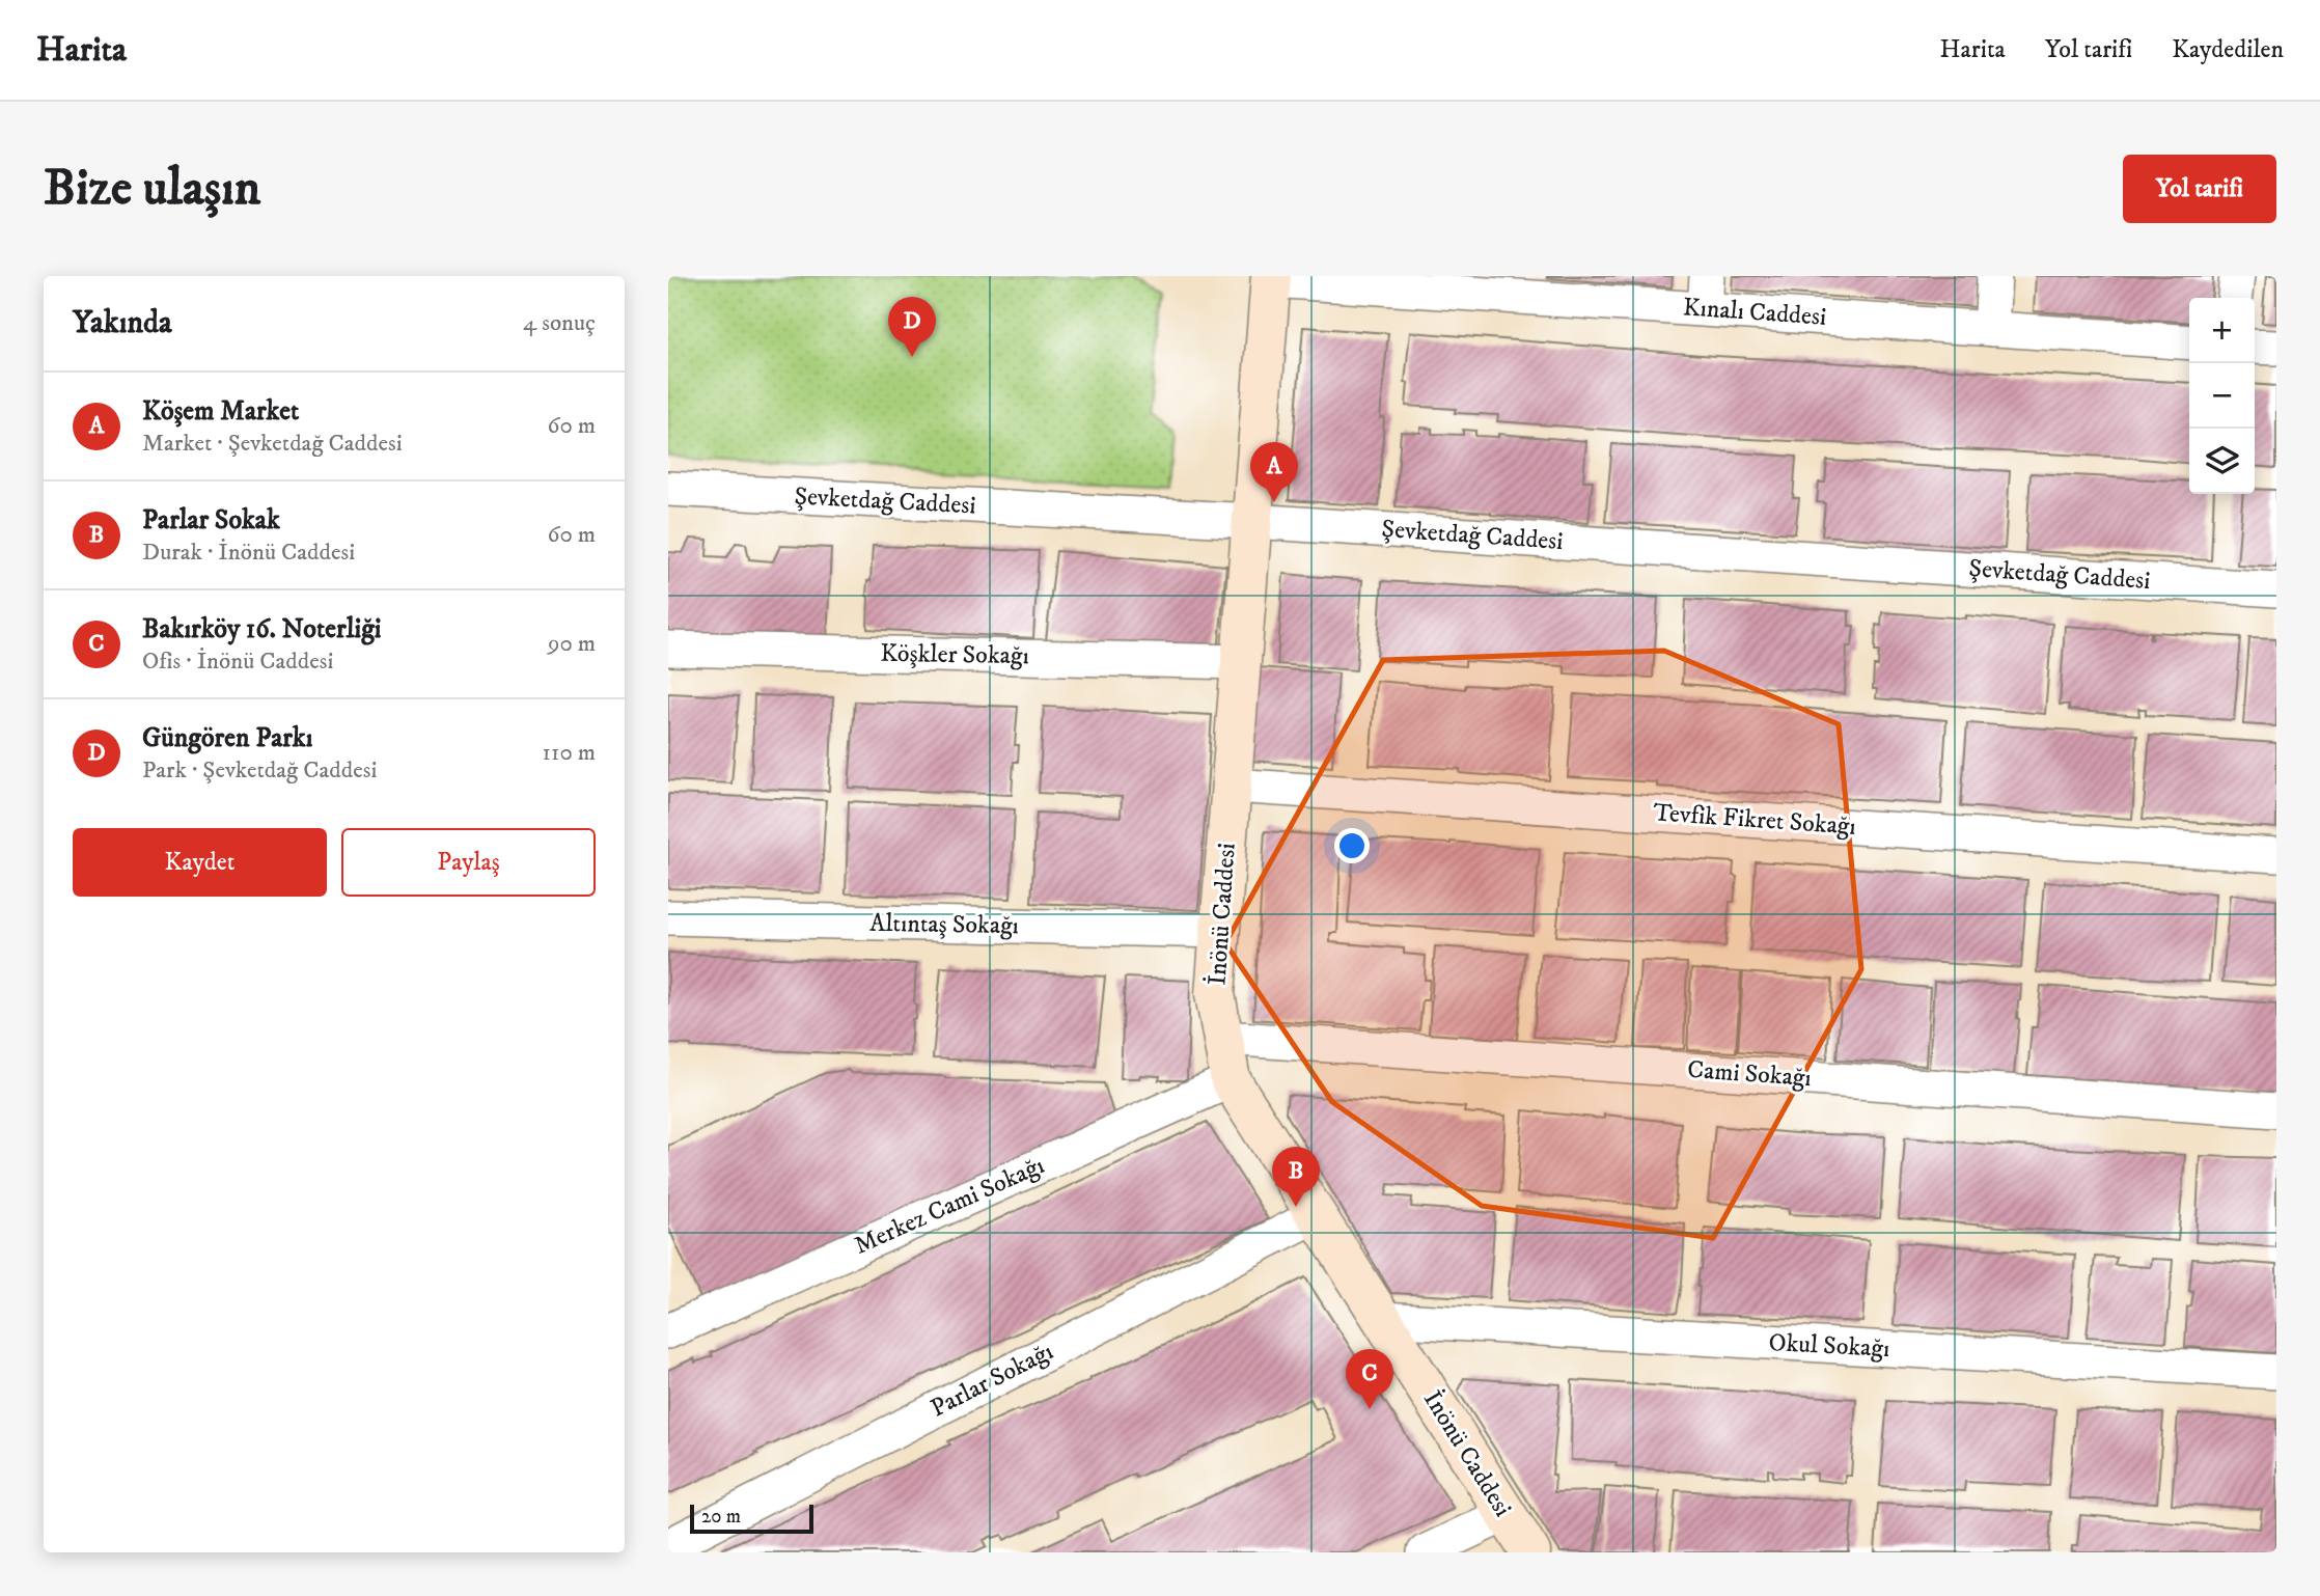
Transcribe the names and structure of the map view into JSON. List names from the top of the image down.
{
  "streets": {
    "street": [
      "Kınalı Caddesi",
      "Şevketdağ Caddesi",
      "Köşkler Sokağı",
      "Tevfik Fikret Sokağı",
      "İnönü Caddesi",
      "Altıntaş Sokağı",
      "Cami Sokağı",
      "Merkez Cami Sokağı",
      "Okul Sokağı",
      "Parlar Sokağı"
    ]
  },
  "crossings": [
    ["Kınalı Caddesi", "İnönü Caddesi"],
    ["Şevketdağ Caddesi", "İnönü Caddesi"],
    ["Köşkler Sokağı", "İnönü Caddesi"],
    ["Tevfik Fikret Sokağı", "İnönü Caddesi"],
    ["İnönü Caddesi", "Altıntaş Sokağı"],
    ["İnönü Caddesi", "Cami Sokağı"],
    ["İnönü Caddesi", "Merkez Cami Sokağı"],
    ["İnönü Caddesi", "Okul Sokağı"],
    ["İnönü Caddesi", "Parlar Sokağı"]
  ],
  "scale_bar": "20 m",
  "page": {
    "header": "Harita",
    "nav": ["Harita", "Yol tarifi", "Kaydedilen"],
    "buttons": [
      "Yol tarifi",
      ["Kaydet", "Paylaş"]
    ],
    "title": "Bize ulaşın",
    "heading": ["Yakında", "4 sonuç"],
    "pins": [
      "D",
      "A",
      "B",
      "C"
    ],
    "map_buttons": ["+", "−"],
    "list": [
      {
        "mark": "A",
        "name": "Köşem Market",
        "note": "Market · Şevketdağ Caddesi",
        "value": "60 m"
      },
      {
        "mark": "B",
        "name": "Parlar Sokak",
        "note": "Durak · İnönü Caddesi",
        "value": "60 m"
      },
      {
        "mark": "C",
        "name": "Bakırköy 16. Noterliği",
        "note": "Ofis · İnönü Caddesi",
        "value": "90 m"
      },
      {
        "mark": "D",
        "name": "Güngören Parkı",
        "note": "Park · Şevketdağ Caddesi",
        "value": "110 m"
      }
    ],
    "scale": "20 m"
  }
}
